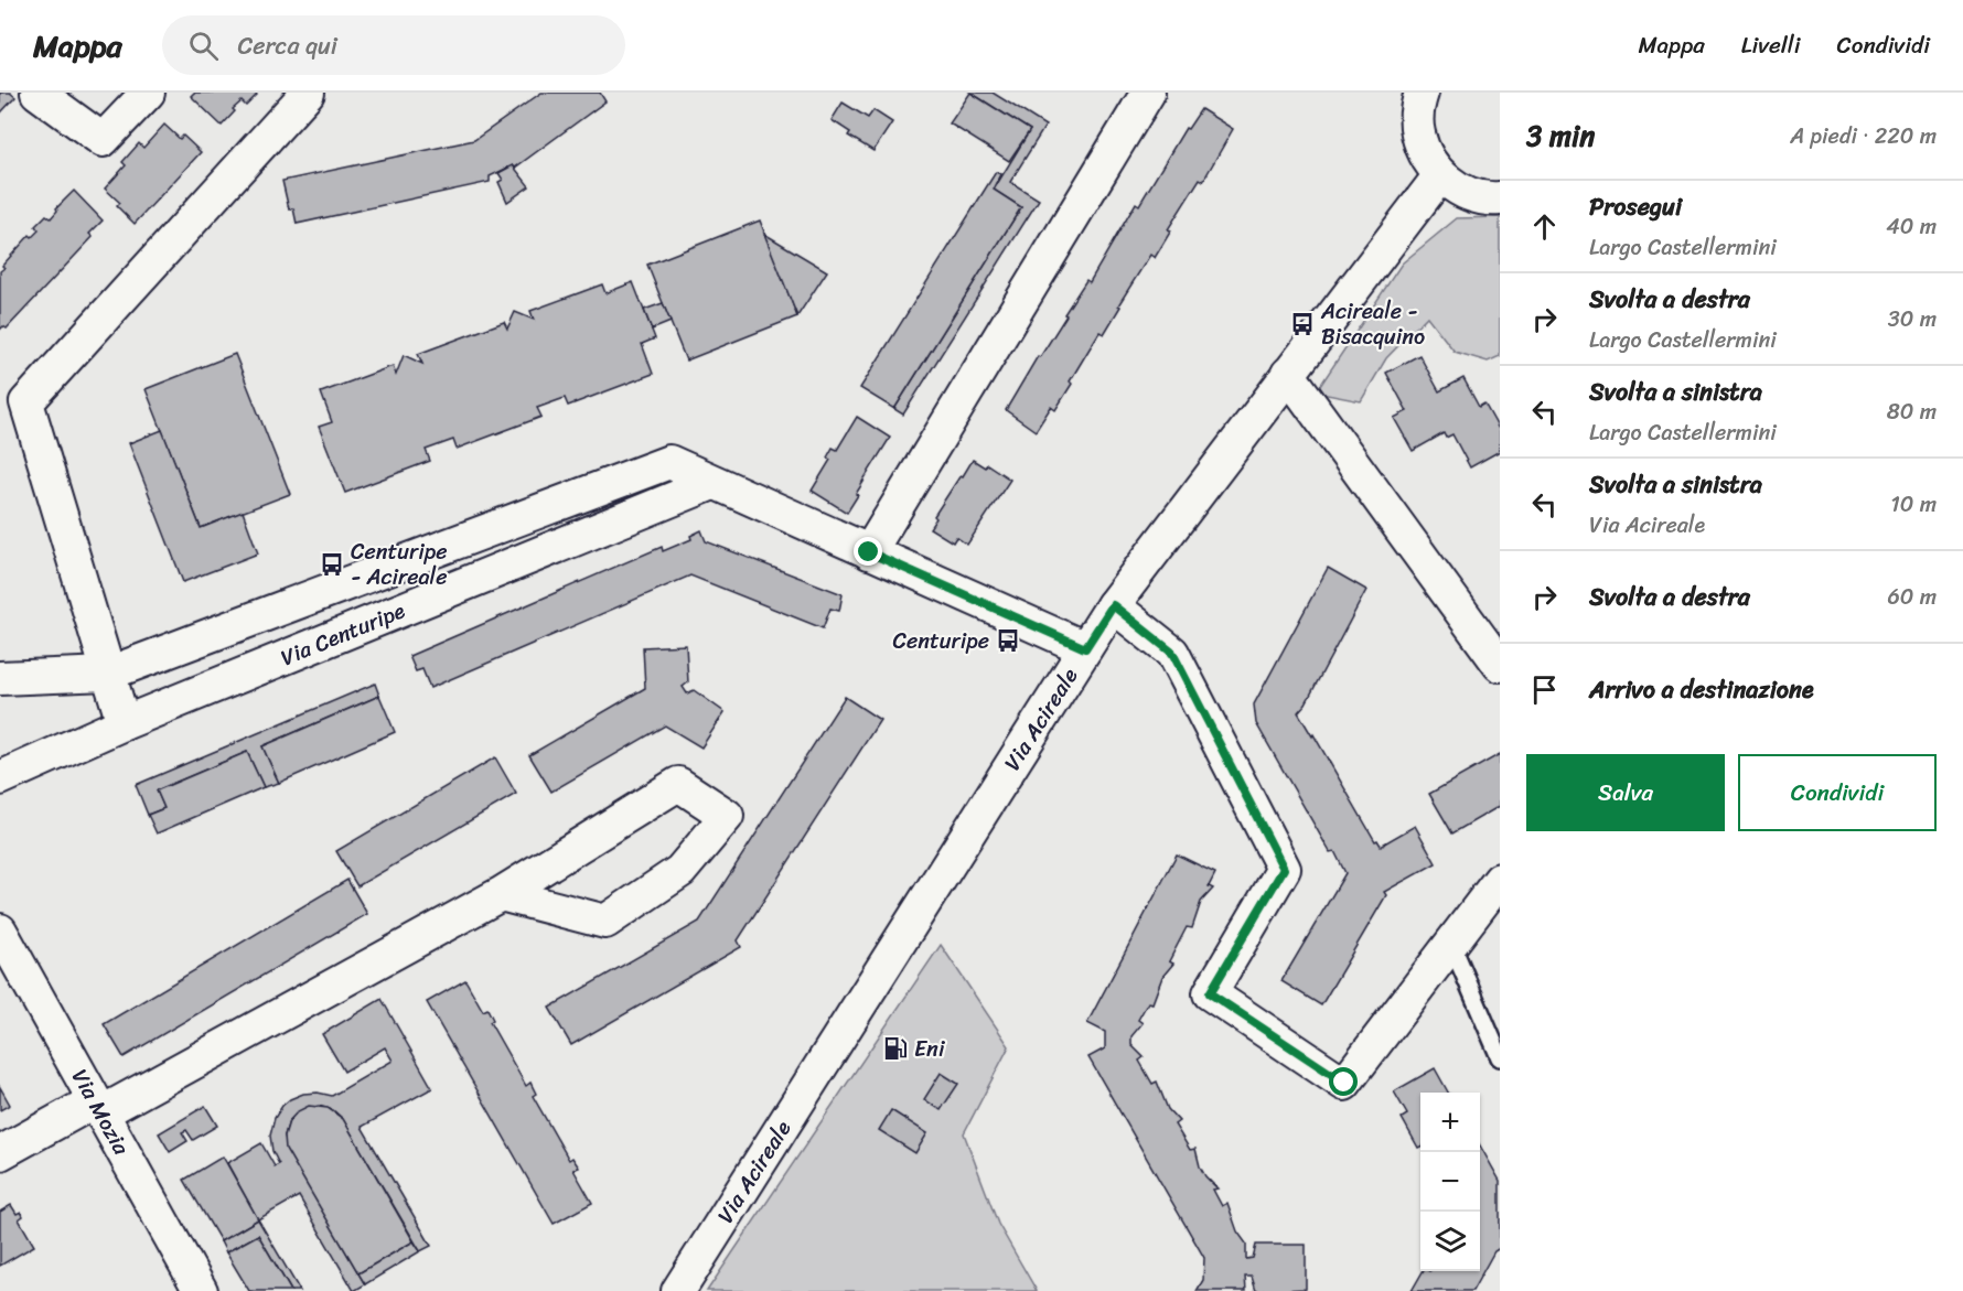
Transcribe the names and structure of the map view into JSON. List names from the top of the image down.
{
  "streets": {
    "street": ["Via Centuripe", "Via Acireale", "Via Mozia"]
  },
  "places": {
    "bus stop": ["Acireale - Bisacquino", "Centuripe - Acireale", "Centuripe"],
    "fuel station": ["Eni"]
  },
  "page": {
    "header": "Mappa",
    "search": "Cerca qui",
    "nav": ["Mappa", "Livelli", "Condividi"],
    "heading": ["3 min", "A piedi · 220 m"],
    "list": [
      ["Prosegui", "Largo Castellermini", "40 m"],
      ["Svolta a destra", "Largo Castellermini", "30 m"],
      ["Svolta a sinistra", "Largo Castellermini", "80 m"],
      ["Svolta a sinistra", "Via Acireale", "10 m"],
      ["Svolta a destra", "60 m"],
      "Arrivo a destinazione"
    ],
    "buttons": ["Salva", "Condividi"],
    "map_buttons": ["+", "−"]
  }
}
